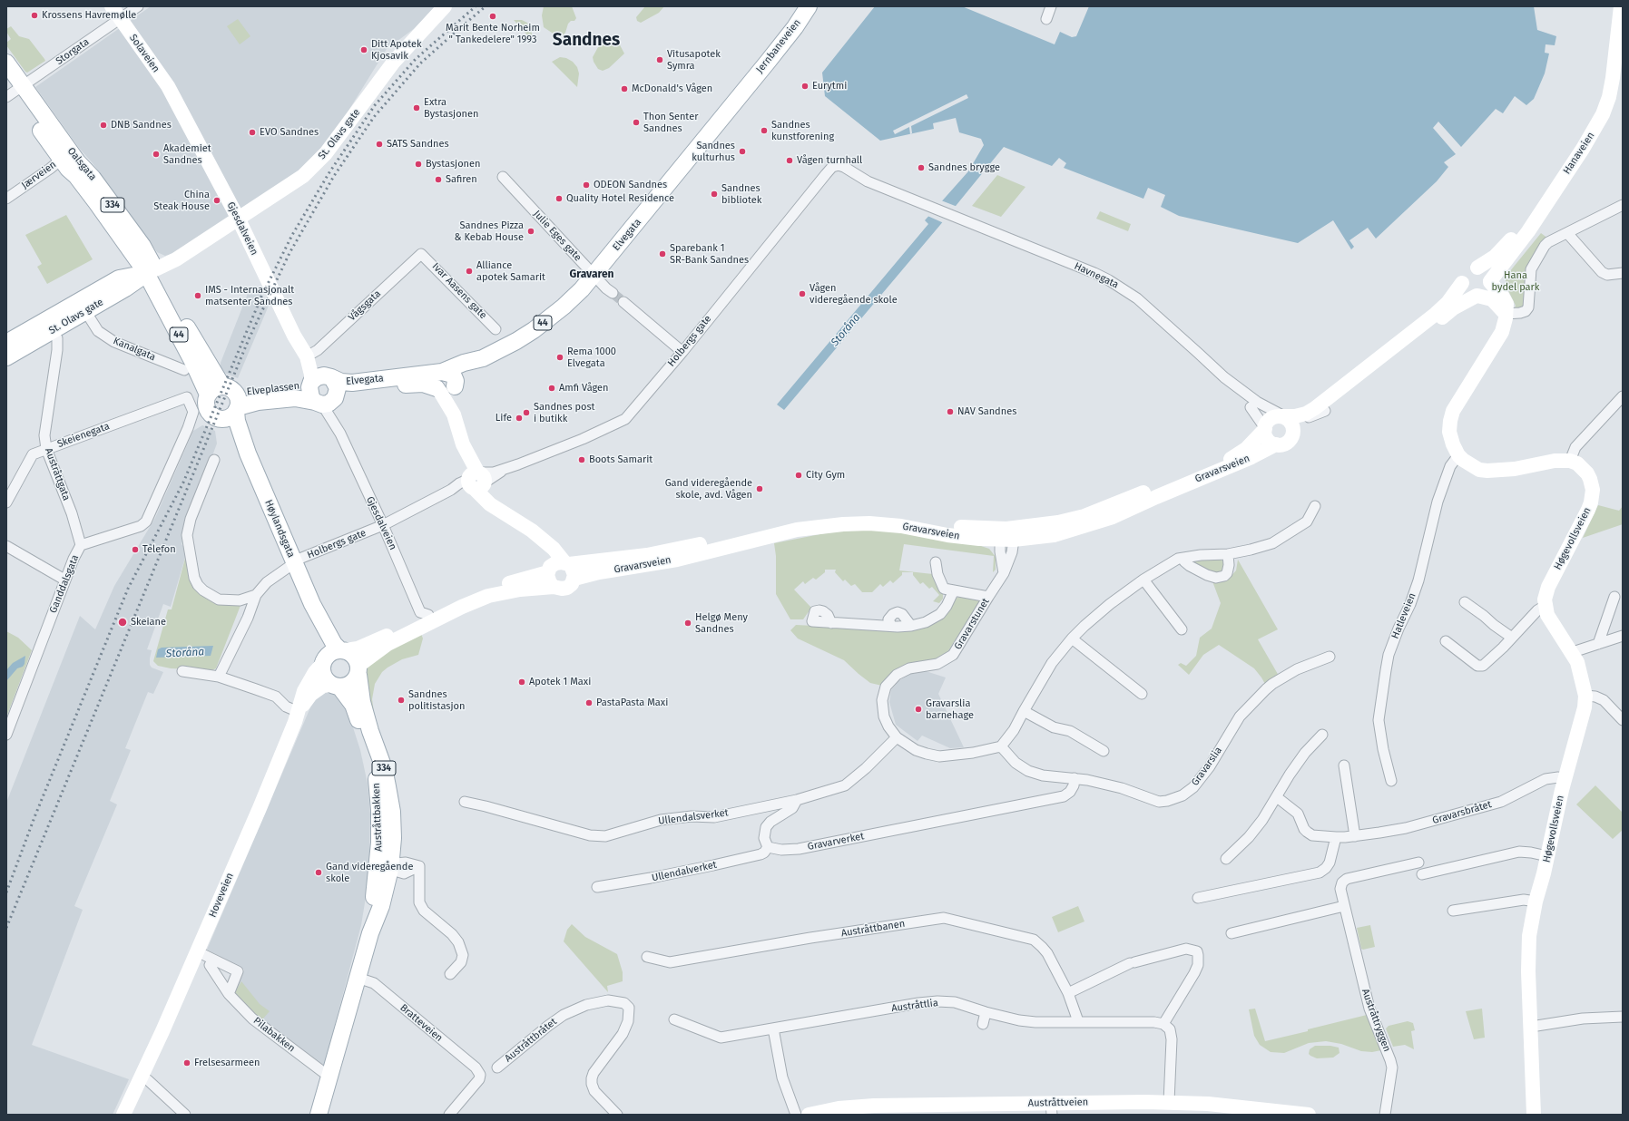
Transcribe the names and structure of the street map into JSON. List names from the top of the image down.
{
  "streets": {
    "main road": [
      "Jernbaneveien",
      "Solaveien",
      "St. Olavs gate",
      "Hanaveien",
      "Oalsgata",
      "334",
      "Gjesdalveien",
      "Elvegata",
      "44",
      "Elveplassen",
      "Gravarsveien",
      "Høylandsgata",
      "Høgevollsveien",
      "Austråttbakken",
      "Hoveveien",
      "Austråttveien"
    ],
    "street": [
      "Storgata",
      "Jærveien",
      "Julie Eges gate",
      "Havnegata",
      "Ivar Aasens gate",
      "Vågsgata",
      "Holbergs gate",
      "Kanalgata",
      "Skeienegata",
      "Austråttgata",
      "Ganddalsgata",
      "Hatleveien",
      "Gravarstunet",
      "Gravarslia",
      "Gravarsbråtet",
      "Ullendalsverket",
      "Gravarverket",
      "Ullendalverket",
      "Austråttbanen",
      "Austråttlia",
      "Austråttryggen",
      "Bratteveien",
      "Pilabakken",
      "Austråttbråtet"
    ]
  },
  "crossings": [
    ["Jernbaneveien", "Elvegata"],
    ["Storgata", "Solaveien"],
    ["Storgata", "Oalsgata"],
    ["Solaveien", "Gjesdalveien"],
    ["St. Olavs gate", "Oalsgata"],
    ["St. Olavs gate", "Gjesdalveien"],
    ["St. Olavs gate", "Kanalgata"],
    ["Oalsgata", "Jærveien"],
    ["Oalsgata", "44"],
    ["Oalsgata", "Elveplassen"],
    ["Oalsgata", "Høylandsgata"],
    ["334", "Høylandsgata"],
    ["334", "Austråttbakken"],
    ["334", "Hoveveien"],
    ["Gjesdalveien", "Elvegata"],
    ["Gjesdalveien", "Vågsgata"],
    ["Gjesdalveien", "44"],
    ["Gjesdalveien", "Holbergs gate"],
    ["Gjesdalveien", "Elveplassen"],
    ["Elvegata", "Julie Eges gate"],
    ["Elvegata", "44"],
    ["Elvegata", "Elveplassen"],
    ["Havnegata", "Holbergs gate"],
    ["Ivar Aasens gate", "Vågsgata"],
    ["44", "Elveplassen"],
    ["44", "Høylandsgata"],
    ["Holbergs gate", "Høylandsgata"],
    ["Elveplassen", "Høylandsgata"],
    ["Skeienegata", "Austråttgata"],
    ["Skeienegata", "Ganddalsgata"],
    ["Gravarsveien", "Gravarstunet"],
    ["Austråttgata", "Ganddalsgata"],
    ["Høylandsgata", "Austråttbakken"],
    ["Høylandsgata", "Hoveveien"],
    ["Høgevollsveien", "Gravarsbråtet"],
    ["Gravarstunet", "Gravarslia"],
    ["Gravarslia", "Gravarverket"],
    ["Austråttbakken", "Hoveveien"],
    ["Austråttbakken", "Bratteveien"],
    ["Gravarverket", "Ullendalverket"],
    ["Austråttbanen", "Austråttlia"]
  ],
  "districts": ["Sandnes", "Gravaren"],
  "water": ["Storåna"],
  "parks": ["Hana bydel park"],
  "places": [
    "Krossens Havremølle",
    "Marit Bente Norheim \" Tankedelere\" 1993",
    "Ditt Apotek Kjosavik",
    "Vitusapotek Symra",
    "Eurytmi",
    "McDonald's Vågen",
    "Extra Bystasjonen",
    "Thon Senter Sandnes",
    "DNB Sandnes",
    "Sandnes kunstforening",
    "EVO Sandnes",
    "SATS Sandnes",
    "Sandnes kulturhus",
    "Akademiet Sandnes",
    "Vågen turnhall",
    "Bystasjonen",
    "Sandnes brygge",
    "Safiren",
    "ODEON Sandnes",
    "Sandnes bibliotek",
    "Quality Hotel Residence",
    "China Steak House",
    "Sandnes Pizza & Kebab House",
    "Sparebank 1 SR-Bank Sandnes",
    "Alliance apotek Samarit",
    "Vågen videregående skole",
    "IMS - Internasjonalt matsenter Sandnes",
    "Rema 1000 Elvegata",
    "Amfi Vågen",
    "NAV Sandnes",
    "Sandnes post i butikk",
    "Life",
    "Boots Samarit",
    "City Gym",
    "Gand videregående skole, avd. Vågen",
    "Telefon",
    "Skeiane",
    "Helgø Meny Sandnes",
    "Apotek 1 Maxi",
    "Sandnes politistasjon",
    "PastaPasta Maxi",
    "Gravarslia barnehage",
    "Gand videregående skole",
    "Frelsesarmeen"
  ]
}
